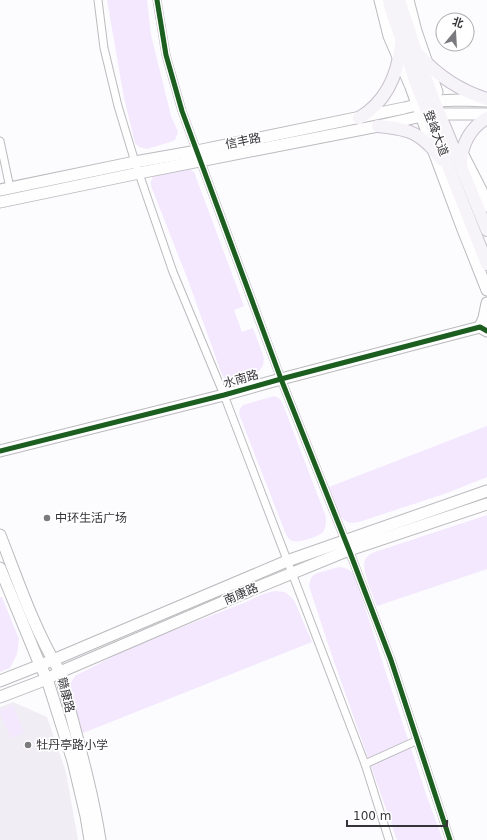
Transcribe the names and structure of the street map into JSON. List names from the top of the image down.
{
  "streets": {
    "main road": [
      "登峰大道",
      "信丰路",
      "水南路",
      "南康路",
      "赣康路"
    ]
  },
  "crossings": [
    ["登峰大道", "信丰路"],
    ["南康路", "赣康路"]
  ],
  "places": ["中环生活广场", "牡丹亭路小学"],
  "scale_bar": "100 m",
  "north": "top"
}
